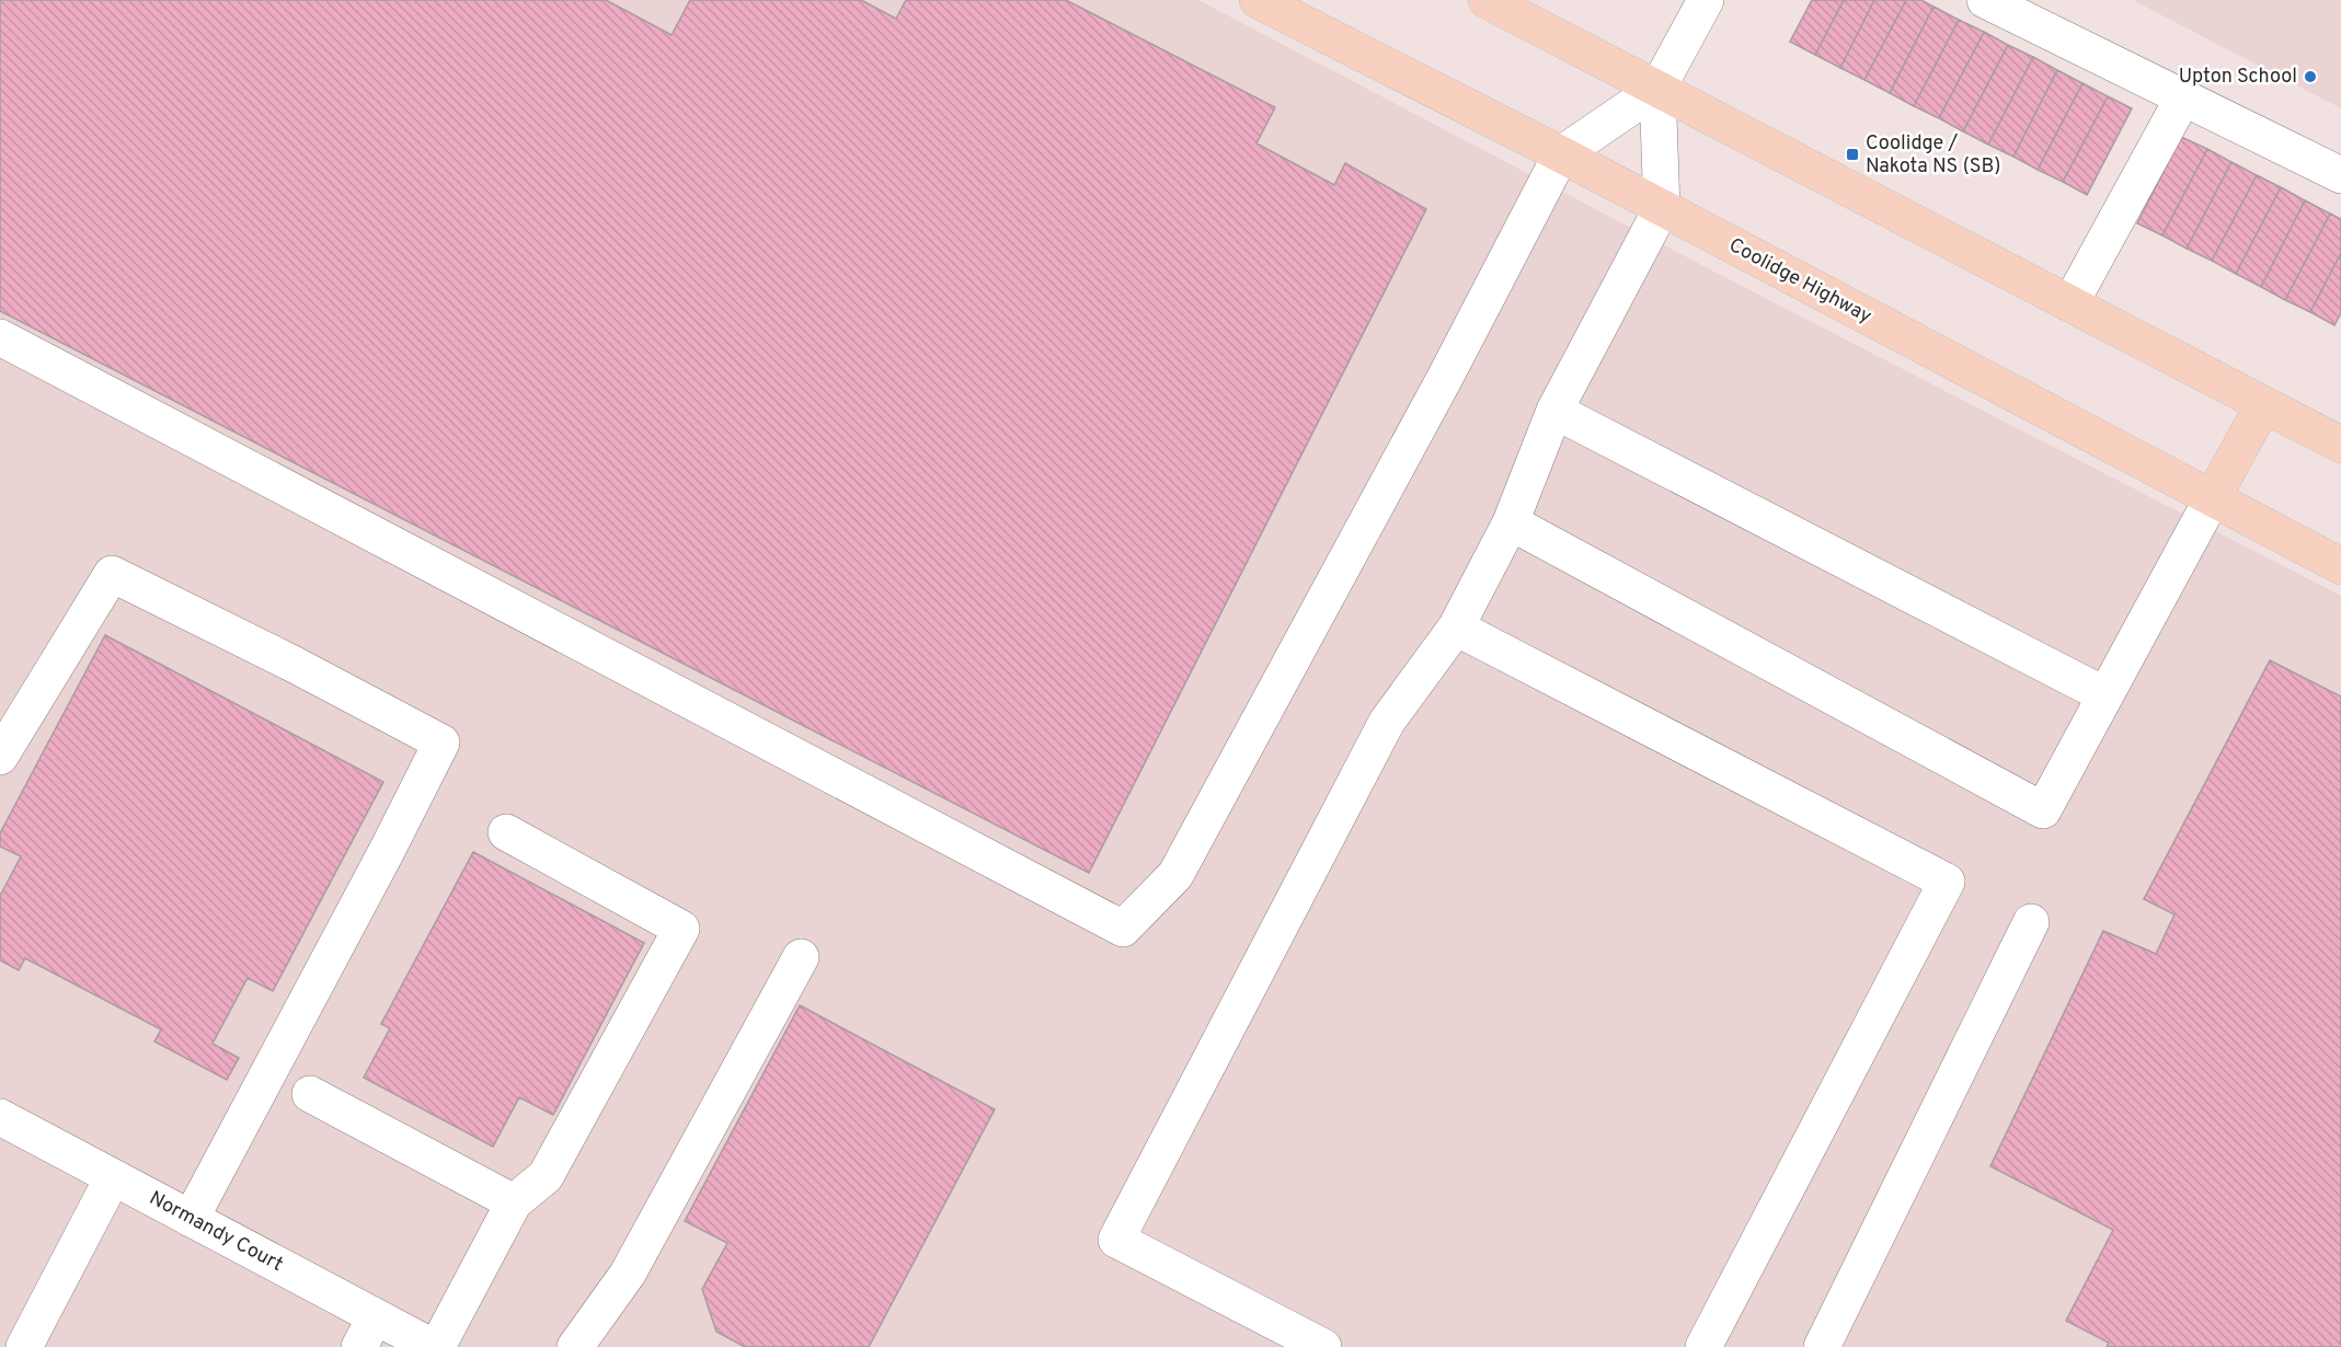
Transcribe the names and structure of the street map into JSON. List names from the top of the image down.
{
  "streets": {
    "main road": ["Coolidge Highway"],
    "street": ["Normandy Court"]
  },
  "places": {
    "other": ["Upton School"],
    "transit": ["Coolidge / Nakota NS (SB)"]
  }
}
